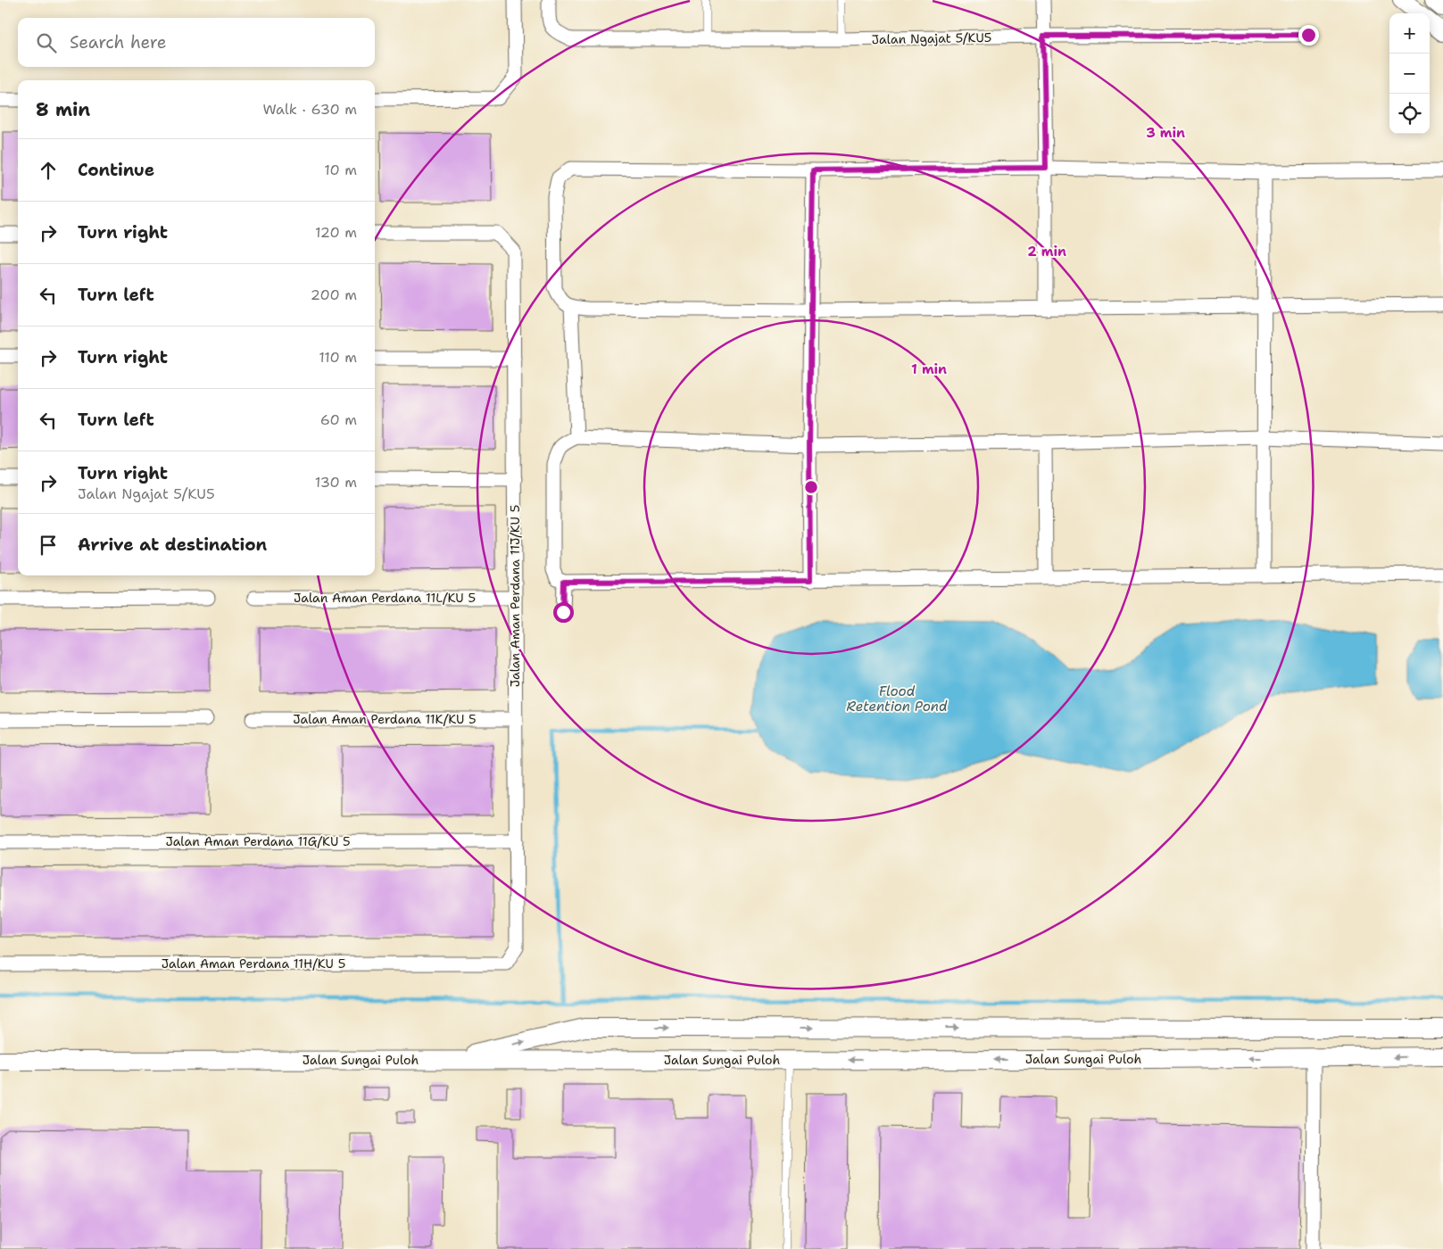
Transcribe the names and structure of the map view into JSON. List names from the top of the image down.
{
  "streets": {
    "street": [
      "Jalan Ngajat 5/KU5",
      "Jalan Aman Perdana 11J/KU 5",
      "Jalan Aman Perdana 11L/KU 5",
      "Jalan Aman Perdana 11K/KU 5",
      "Jalan Aman Perdana 11G/KU 5",
      "Jalan Aman Perdana 11H/KU 5",
      "Jalan Sungai Puloh"
    ]
  },
  "crossings": [
    ["Jalan Aman Perdana 11J/KU 5", "Jalan Aman Perdana 11L/KU 5"],
    ["Jalan Aman Perdana 11J/KU 5", "Jalan Aman Perdana 11K/KU 5"],
    ["Jalan Aman Perdana 11J/KU 5", "Jalan Aman Perdana 11G/KU 5"],
    ["Jalan Aman Perdana 11J/KU 5", "Jalan Aman Perdana 11H/KU 5"]
  ],
  "water": ["Flood Retention Pond"],
  "page": {
    "map_buttons": ["+", "−"],
    "search": "Search here",
    "heading": ["8 min", "Walk · 630 m"],
    "list": [
      ["Continue", "10 m"],
      ["Turn right", "120 m"],
      ["Turn left", "200 m"],
      ["Turn right", "110 m"],
      ["Turn left", "60 m"],
      ["Turn right", "Jalan Ngajat 5/KU5", "130 m"],
      "Arrive at destination"
    ]
  },
  "rings": ["3 min", "2 min", "1 min"]
}
